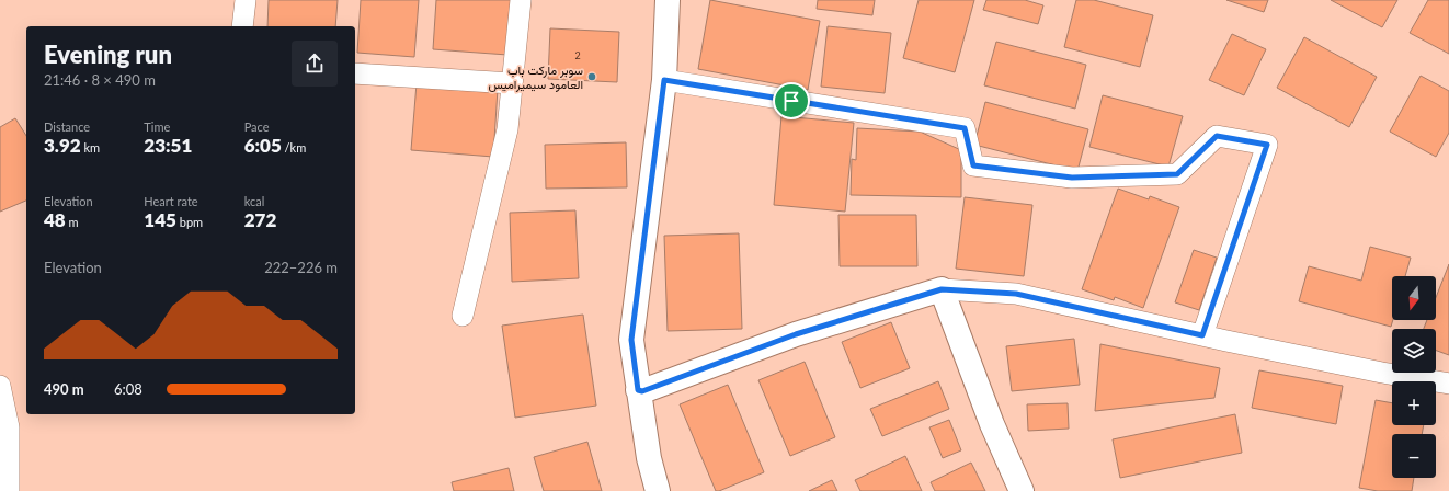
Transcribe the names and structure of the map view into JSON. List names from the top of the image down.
{
  "places": ["سوبر ماركت باب العامود سيميراميس"],
  "house_numbers": ["2"],
  "north": "bottom",
  "page": {
    "heading": ["Evening run", "21:46 · 8 × 490 m"],
    "stats": [
      ["Distance", "3.92 km"],
      ["Time", "23:51"],
      ["Pace", "6:05 /km"],
      ["Elevation", "48 m"],
      ["Heart rate", "145 bpm"],
      ["kcal", "272"]
    ],
    "chart": ["Elevation", "222–226 m"],
    "map_buttons": ["+", "−"],
    "list": [
      {
        "name": "490 m",
        "note": "6:08"
      }
    ]
  }
}
